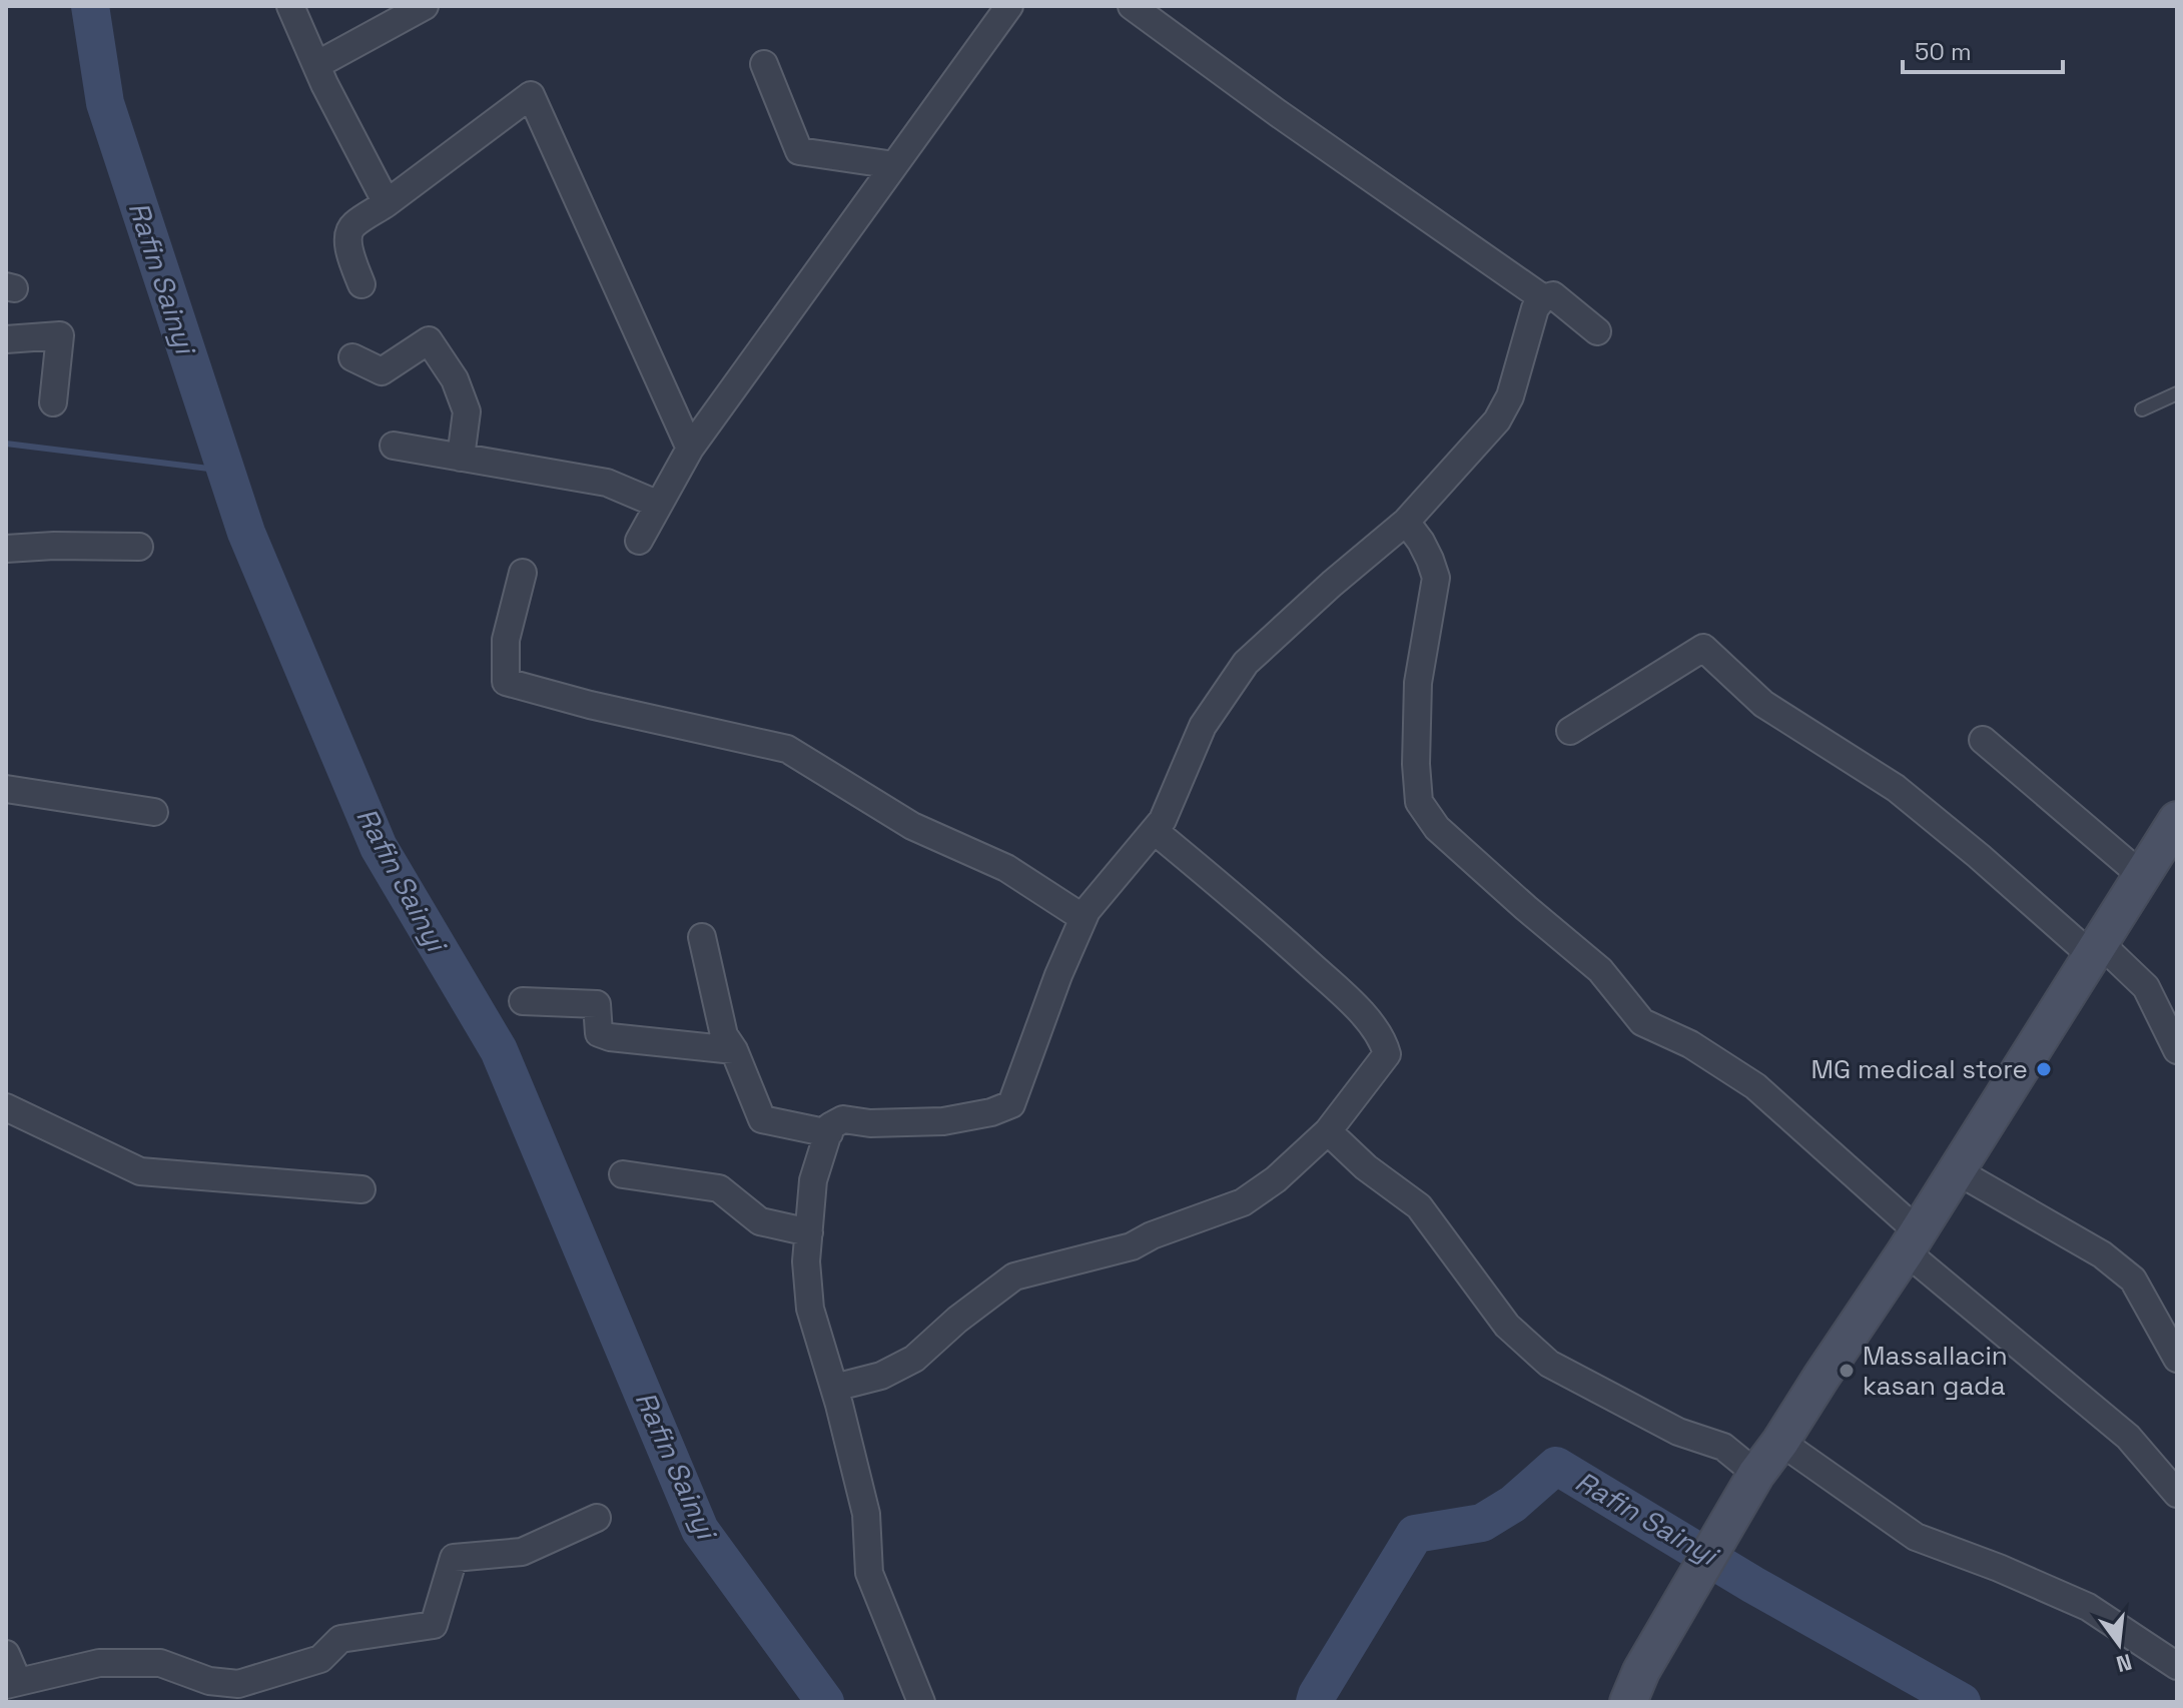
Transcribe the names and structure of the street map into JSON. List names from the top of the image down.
{
  "water": ["Rafin Sainyi"],
  "places": ["MG medical store", "Massallacin kasan gada"],
  "scale_bar": "50 m",
  "north": "bottom"
}
